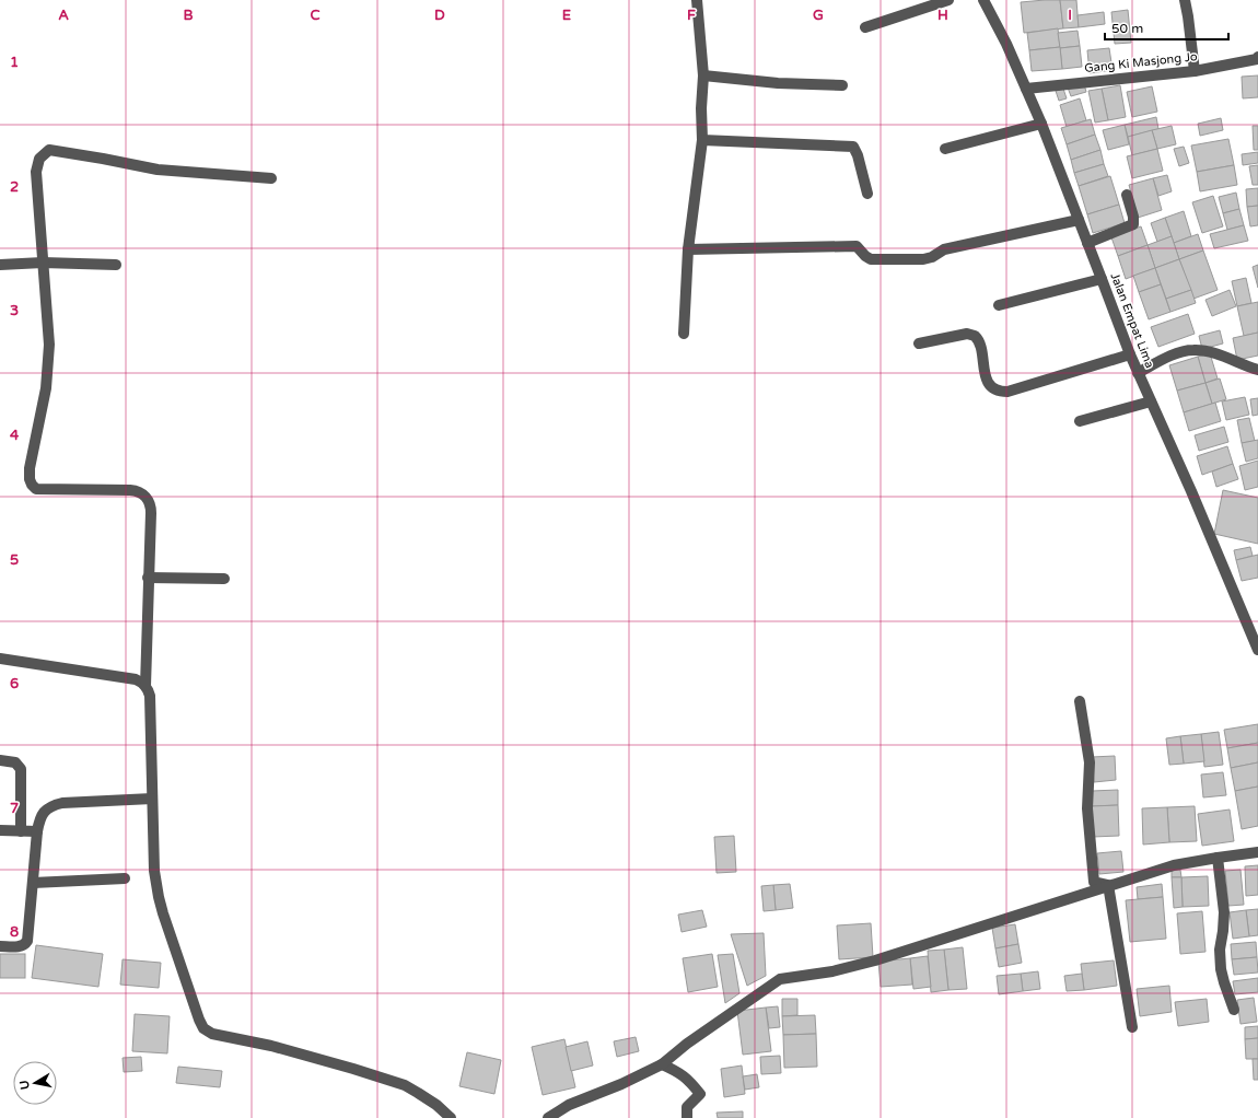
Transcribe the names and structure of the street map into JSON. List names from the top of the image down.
{
  "streets": {
    "street": ["Gang Ki Masjong Jo", "Jalan Empat Lima"]
  },
  "crossings": [
    ["Gang Ki Masjong Jo", "Jalan Empat Lima"]
  ],
  "scale_bar": "50 m",
  "north": "left",
  "grid": {
    "columns": [
      "A",
      "B",
      "C",
      "D",
      "E",
      "F",
      "G",
      "H",
      "I"
    ],
    "rows": [
      "1",
      "2",
      "3",
      "4",
      "5",
      "6",
      "7",
      "8"
    ]
  }
}
